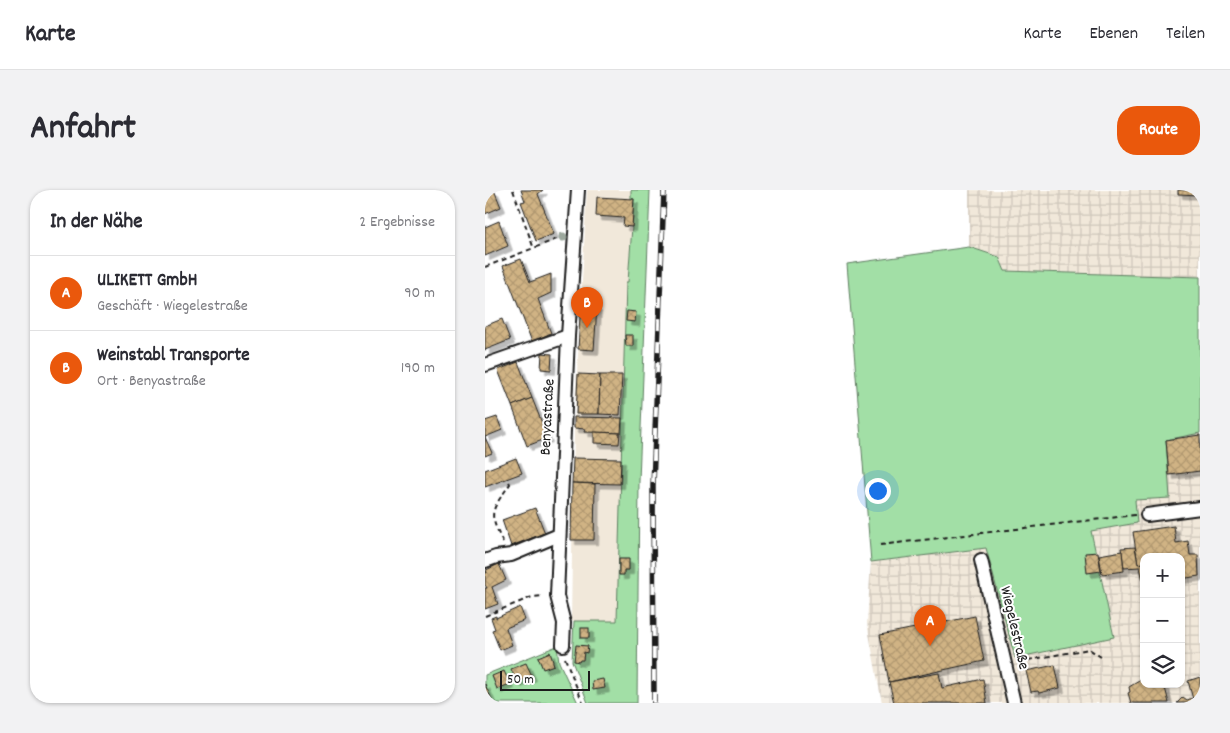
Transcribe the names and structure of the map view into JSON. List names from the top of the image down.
{
  "streets": {
    "street": ["Benyastraße", "Wiegelestraße"]
  },
  "scale_bar": "50 m",
  "page": {
    "header": "Karte",
    "nav": ["Karte", "Ebenen", "Teilen"],
    "title": "Anfahrt",
    "buttons": "Route",
    "heading": ["In der Nähe", "2 Ergebnisse"],
    "list": [
      {
        "mark": "A",
        "name": "ULIKETT GmbH",
        "note": "Geschäft · Wiegelestraße",
        "value": "90 m"
      },
      {
        "mark": "B",
        "name": "Weinstabl Transporte",
        "note": "Ort · Benyastraße",
        "value": "190 m"
      }
    ],
    "pins": ["B", "A"],
    "map_buttons": ["+", "−"],
    "scale": "50 m"
  }
}
